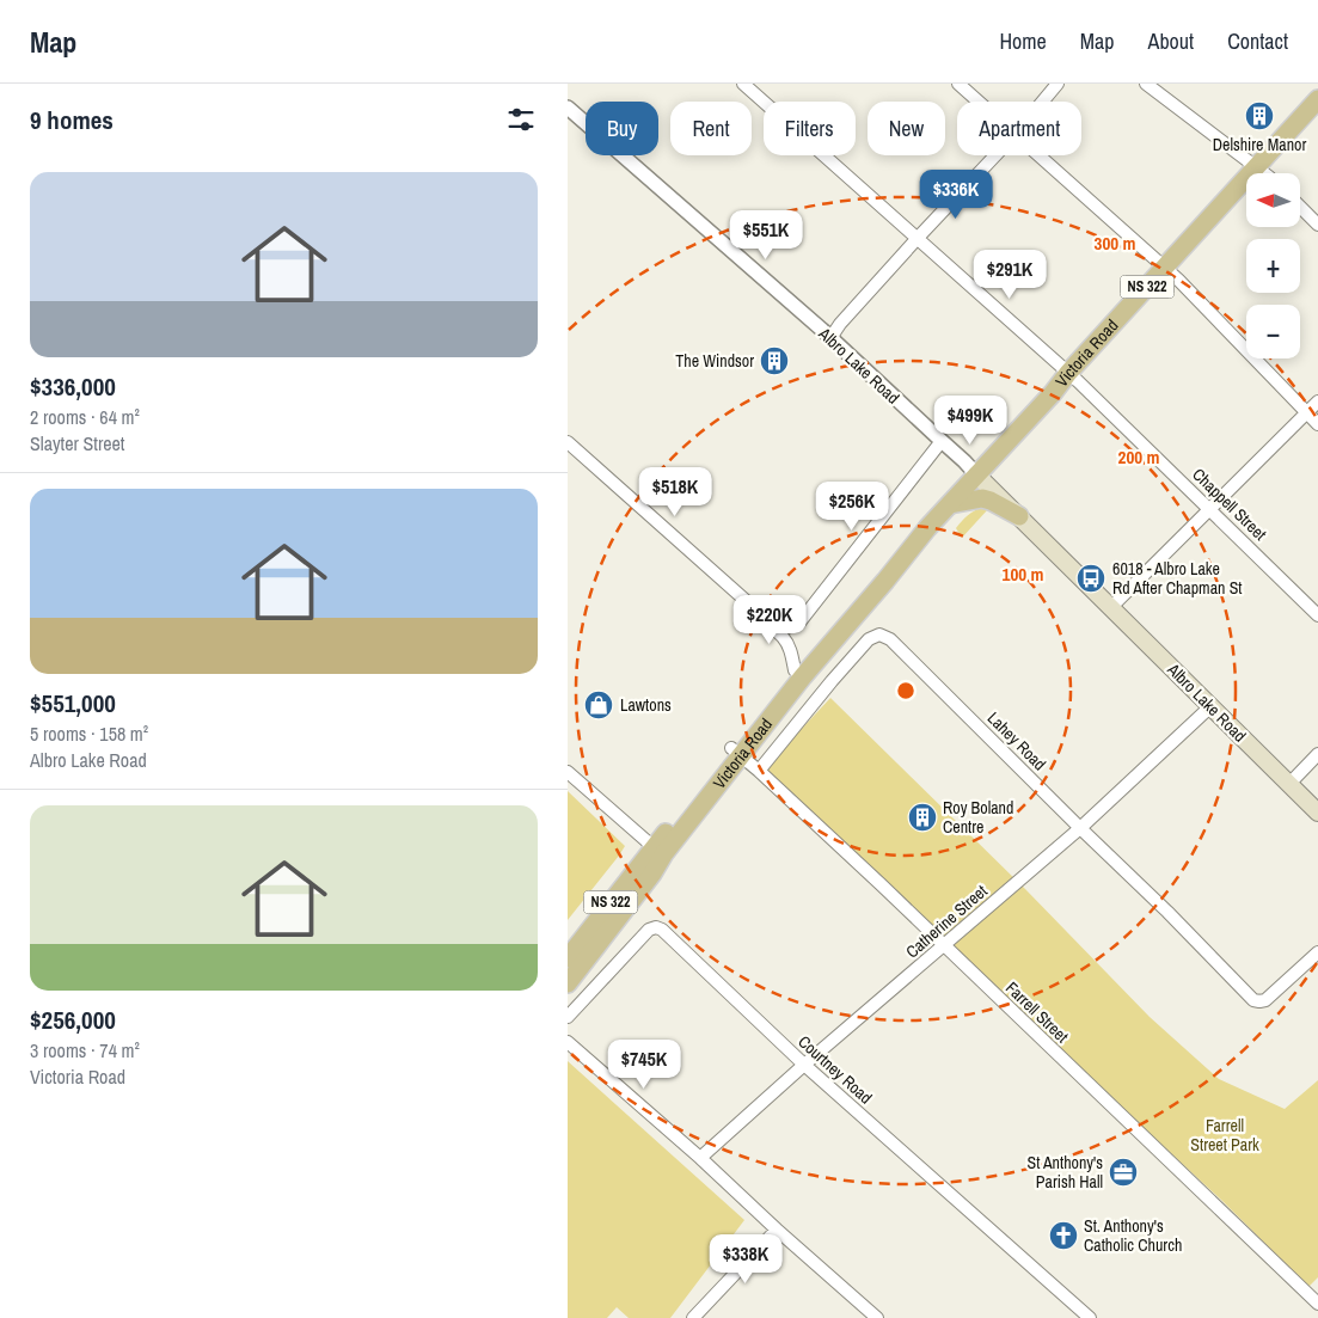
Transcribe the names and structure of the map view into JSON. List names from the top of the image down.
{
  "streets": {
    "main road": ["NS 322", "Victoria Road", "Albro Lake Road"],
    "street": [
      "Chappell Street",
      "Lahey Road",
      "Catherine Street",
      "Farrell Street",
      "Courtney Road"
    ]
  },
  "crossings": [
    ["Victoria Road", "Albro Lake Road"],
    ["Victoria Road", "Chappell Street"],
    ["Victoria Road", "Farrell Street"],
    ["Albro Lake Road", "Catherine Street"],
    ["Lahey Road", "Catherine Street"],
    ["Lahey Road", "Farrell Street"],
    ["Catherine Street", "Farrell Street"],
    ["Catherine Street", "Courtney Road"]
  ],
  "parks": ["Farrell Street Park"],
  "places": {
    "building": ["Delshire Manor", "The Windsor", "Roy Boland Centre"],
    "bus stop": ["6018 - Albro Lake Rd After Chapman St"],
    "shop": ["Lawtons"],
    "office": ["St Anthony's Parish Hall"],
    "church": ["St. Anthony's Catholic Church"]
  },
  "north": "left",
  "page": {
    "header": "Map",
    "nav": [
      "Home",
      "Map",
      "About",
      "Contact"
    ],
    "heading": "9 homes",
    "chip": [
      "Buy",
      "Rent",
      "Filters",
      "New",
      "Apartment"
    ],
    "list": [
      {
        "name": "$336,000",
        "note": "2 rooms · 64 m² · Slayter Street"
      },
      {
        "name": "$551,000",
        "note": "5 rooms · 158 m² · Albro Lake Road"
      },
      {
        "name": "$256,000",
        "note": "3 rooms · 74 m² · Victoria Road"
      }
    ],
    "price": [
      "$336K",
      "$551K",
      "$291K",
      "$499K",
      "$518K",
      "$256K",
      "$220K",
      "$745K",
      "$338K"
    ],
    "map_buttons": ["+", "−"]
  },
  "rings": ["300 m", "200 m", "100 m"]
}
